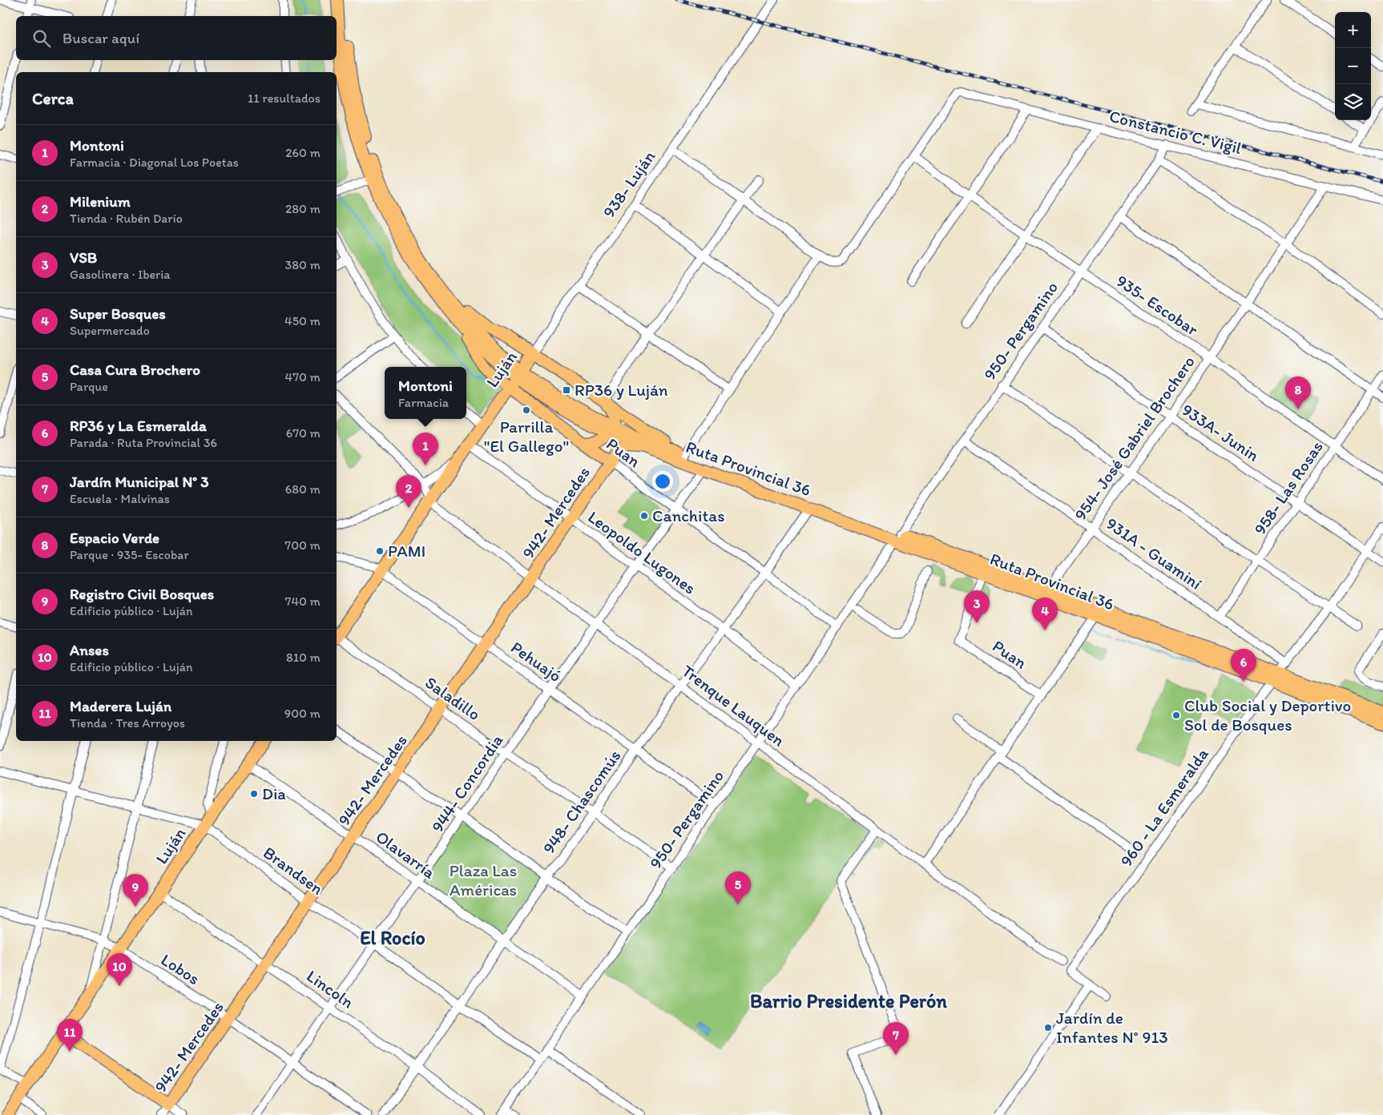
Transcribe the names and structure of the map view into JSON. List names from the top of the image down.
{
  "streets": {
    "main road": [
      "Luján",
      "Puan",
      "Ruta Provincial 36",
      "942- Mercedes"
    ],
    "street": [
      "Constancio C. Vigil",
      "938- Luján",
      "935- Escobar",
      "950- Pergamino",
      "933A- Junin",
      "954- José Gabriel Brochero",
      "958- Las Rosas",
      "Leopoldo Lugones",
      "931A - Guaminí",
      "Pehuajó",
      "Saladillo",
      "Trenque Lauquen",
      "944- Concordia",
      "948- Chascomús",
      "960 - La Esmeralda",
      "Olavarría",
      "Brandsen",
      "Lobos",
      "Lincoln"
    ]
  },
  "crossings": [
    ["Constancio C. Vigil", "935- Escobar"],
    ["Constancio C. Vigil", "950- Pergamino"],
    ["Constancio C. Vigil", "954- José Gabriel Brochero"],
    ["938- Luján", "Luján"],
    ["935- Escobar", "950- Pergamino"],
    ["935- Escobar", "954- José Gabriel Brochero"],
    ["935- Escobar", "958- Las Rosas"],
    ["950- Pergamino", "933A- Junin"],
    ["950- Pergamino", "Puan"],
    ["950- Pergamino", "Ruta Provincial 36"],
    ["950- Pergamino", "Leopoldo Lugones"],
    ["950- Pergamino", "931A - Guaminí"],
    ["950- Pergamino", "Pehuajó"],
    ["950- Pergamino", "Saladillo"],
    ["950- Pergamino", "Trenque Lauquen"],
    ["950- Pergamino", "Olavarría"],
    ["950- Pergamino", "Brandsen"],
    ["Luján", "Puan"],
    ["Luján", "Ruta Provincial 36"],
    ["Luján", "Leopoldo Lugones"],
    ["Luján", "Pehuajó"],
    ["Luján", "Trenque Lauquen"],
    ["Luján", "Olavarría"],
    ["Luján", "Brandsen"],
    ["Luján", "Lobos"],
    ["Luján", "Lincoln"],
    ["933A- Junin", "954- José Gabriel Brochero"],
    ["933A- Junin", "958- Las Rosas"],
    ["933A- Junin", "960 - La Esmeralda"],
    ["954- José Gabriel Brochero", "Ruta Provincial 36"],
    ["954- José Gabriel Brochero", "931A - Guaminí"],
    ["Puan", "Ruta Provincial 36"],
    ["Puan", "942- Mercedes"],
    ["Puan", "944- Concordia"],
    ["Puan", "948- Chascomús"],
    ["Ruta Provincial 36", "942- Mercedes"],
    ["Ruta Provincial 36", "944- Concordia"],
    ["Ruta Provincial 36", "948- Chascomús"],
    ["Ruta Provincial 36", "960 - La Esmeralda"],
    ["958- Las Rosas", "931A - Guaminí"],
    ["942- Mercedes", "Leopoldo Lugones"],
    ["942- Mercedes", "Pehuajó"],
    ["942- Mercedes", "Saladillo"],
    ["942- Mercedes", "Trenque Lauquen"],
    ["942- Mercedes", "Olavarría"],
    ["942- Mercedes", "Brandsen"],
    ["942- Mercedes", "Lobos"],
    ["942- Mercedes", "Lincoln"],
    ["Leopoldo Lugones", "944- Concordia"],
    ["Leopoldo Lugones", "948- Chascomús"],
    ["931A - Guaminí", "960 - La Esmeralda"],
    ["Pehuajó", "944- Concordia"],
    ["Pehuajó", "948- Chascomús"],
    ["Saladillo", "944- Concordia"],
    ["Saladillo", "948- Chascomús"],
    ["Trenque Lauquen", "944- Concordia"],
    ["Trenque Lauquen", "948- Chascomús"],
    ["Trenque Lauquen", "960 - La Esmeralda"],
    ["944- Concordia", "Olavarría"],
    ["944- Concordia", "Brandsen"],
    ["944- Concordia", "Lobos"],
    ["944- Concordia", "Lincoln"],
    ["948- Chascomús", "Olavarría"],
    ["948- Chascomús", "Brandsen"],
    ["948- Chascomús", "Lincoln"]
  ],
  "districts": ["El Rocío", "Barrio Presidente Perón"],
  "parks": ["Plaza Las Américas"],
  "places": {
    "transit": ["RP36 y Luján"],
    "other": [
      "Parrilla \"El Gallego\"",
      "Canchitas",
      "PAMI",
      "Club Social y Deportivo Sol de Bosques",
      "Dia",
      "Jardín de Infantes N° 913"
    ]
  },
  "page": {
    "map_buttons": ["+", "−"],
    "search": "Buscar aquí",
    "heading": ["Cerca", "11 resultados"],
    "list": [
      {
        "mark": "1",
        "name": "Montoni",
        "note": "Farmacia · Diagonal Los Poetas",
        "value": "260 m"
      },
      {
        "mark": "2",
        "name": "Milenium",
        "note": "Tienda · Rubén Darío",
        "value": "280 m"
      },
      {
        "mark": "3",
        "name": "VSB",
        "note": "Gasolinera · Iberia",
        "value": "380 m"
      },
      {
        "mark": "4",
        "name": "Super Bosques",
        "note": "Supermercado",
        "value": "450 m"
      },
      {
        "mark": "5",
        "name": "Casa Cura Brochero",
        "note": "Parque",
        "value": "470 m"
      },
      {
        "mark": "6",
        "name": "RP36 y La Esmeralda",
        "note": "Parada · Ruta Provincial 36",
        "value": "670 m"
      },
      {
        "mark": "7",
        "name": "Jardín Municipal N° 3",
        "note": "Escuela · Malvinas",
        "value": "680 m"
      },
      {
        "mark": "8",
        "name": "Espacio Verde",
        "note": "Parque · 935- Escobar",
        "value": "700 m"
      },
      {
        "mark": "9",
        "name": "Registro Civil Bosques",
        "note": "Edificio público · Luján",
        "value": "740 m"
      },
      {
        "mark": "10",
        "name": "Anses",
        "note": "Edificio público · Luján",
        "value": "810 m"
      },
      {
        "mark": "11",
        "name": "Maderera Luján",
        "note": "Tienda · Tres Arroyos",
        "value": "900 m"
      }
    ],
    "popup": ["Montoni", "Farmacia"],
    "pins": [
      "8",
      "1",
      "2",
      "3",
      "4",
      "6",
      "5",
      "9",
      "10",
      "11",
      "7"
    ]
  }
}
